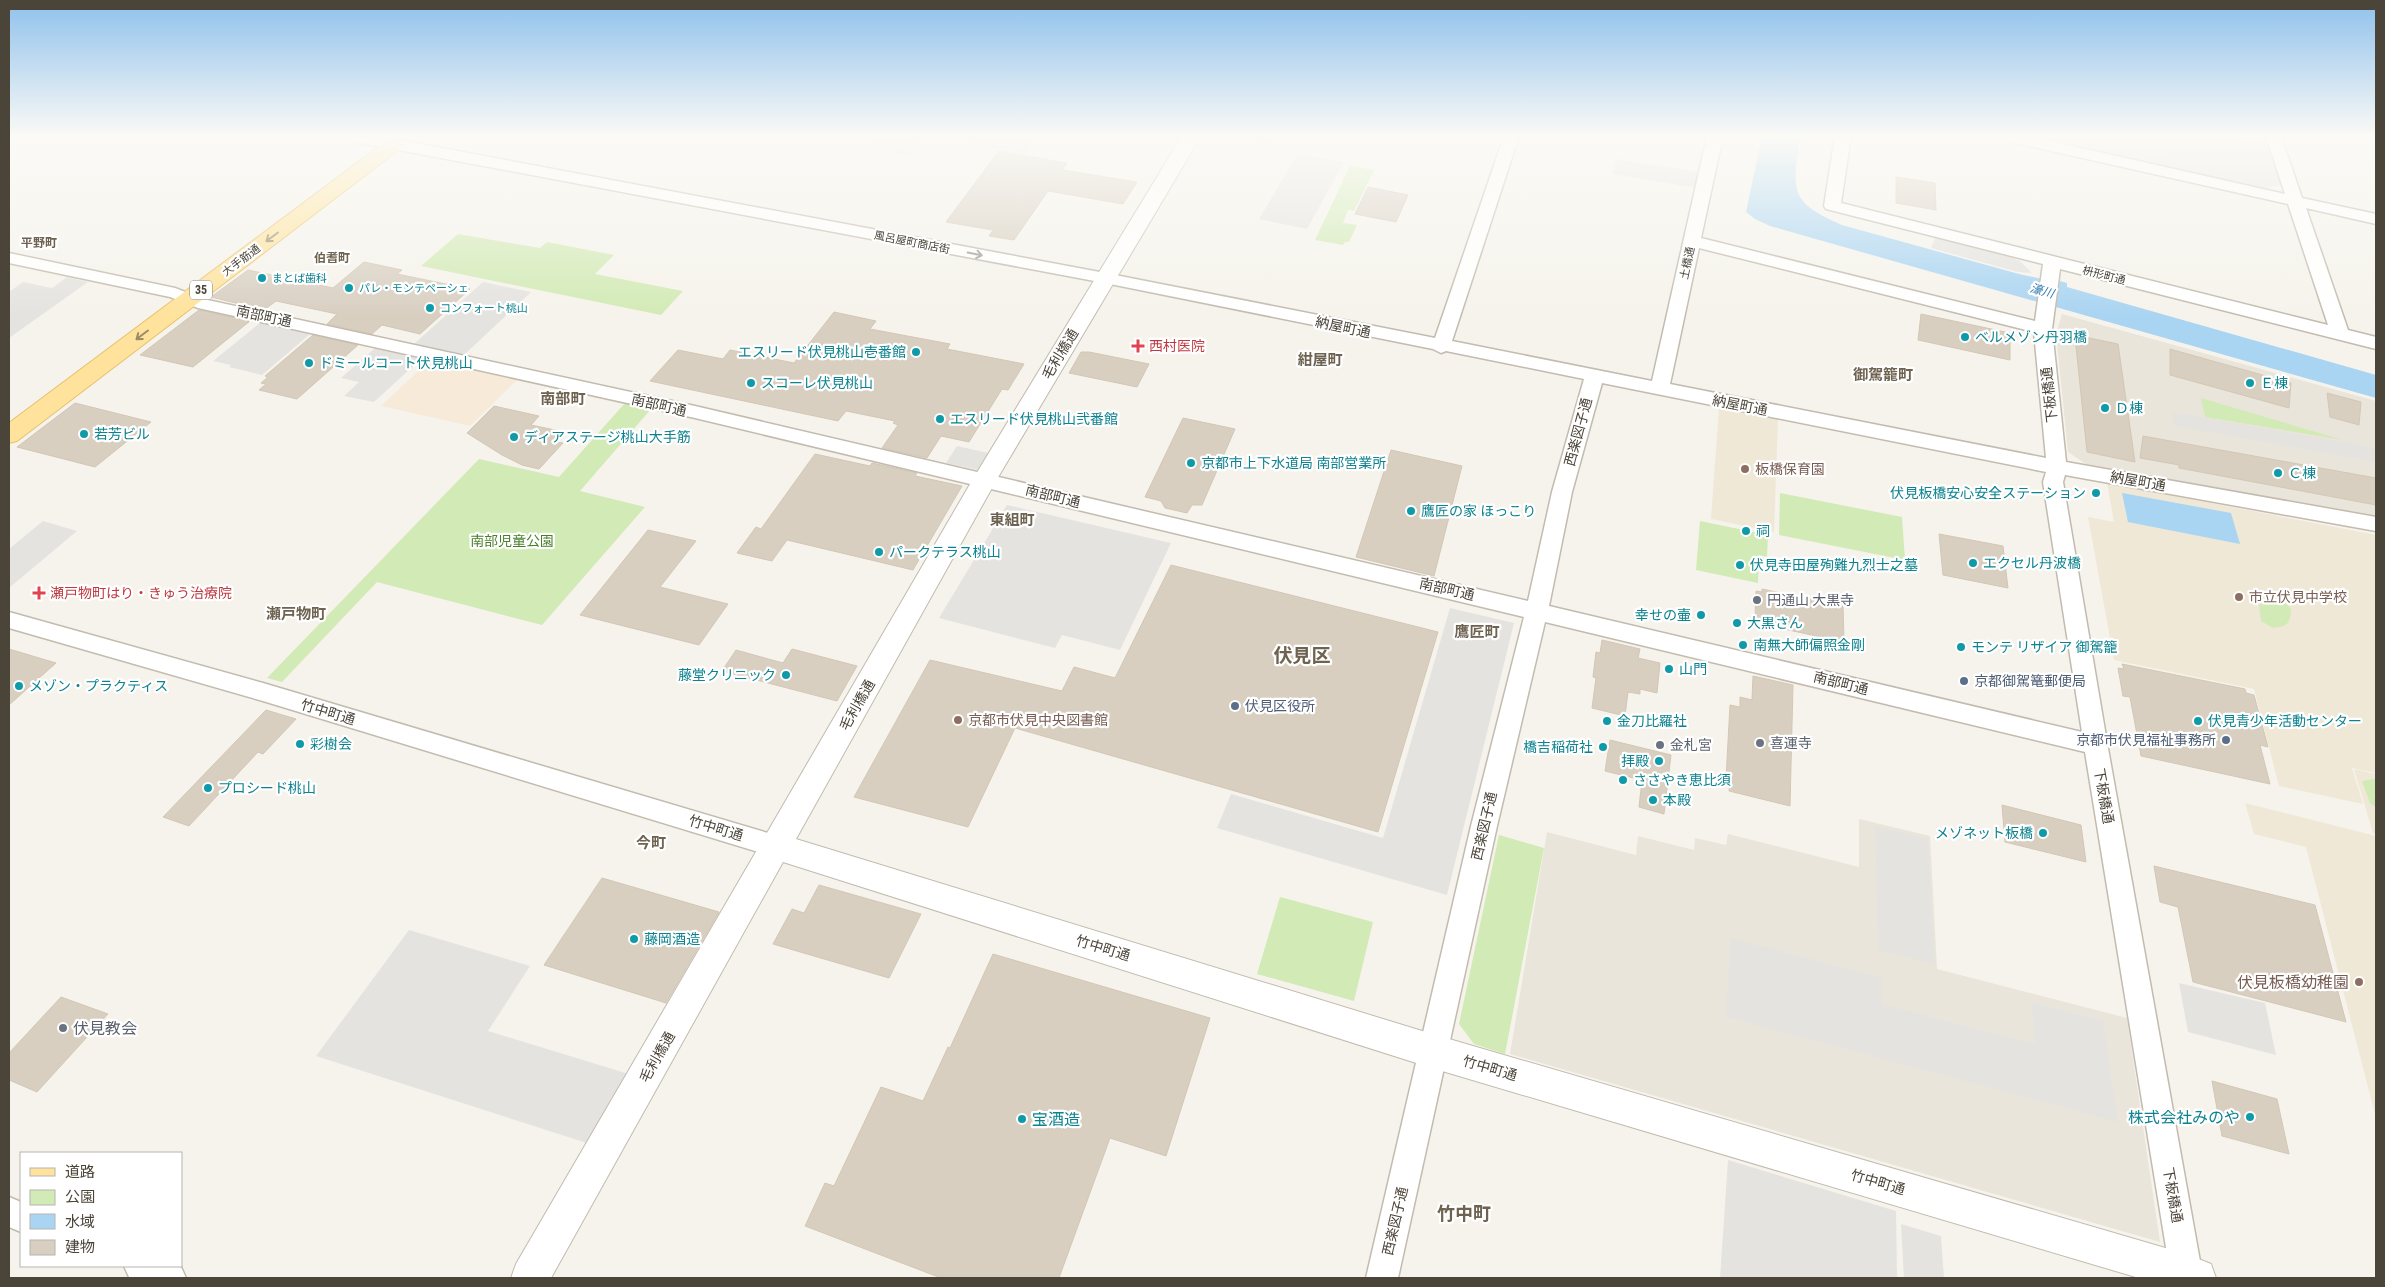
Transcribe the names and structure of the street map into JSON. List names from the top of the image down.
{
  "streets": {
    "main road": ["大手筋通", "35"],
    "street": [
      "風呂屋町商店街",
      "土橋通",
      "枡形町通",
      "南部町通",
      "納屋町通",
      "毛利橋通",
      "下板橋通",
      "西楽図子通",
      "竹中町通"
    ]
  },
  "crossings": [
    ["風呂屋町商店街", "納屋町通"],
    ["風呂屋町商店街", "毛利橋通"],
    ["大手筋通", "南部町通"],
    ["土橋通", "納屋町通"],
    ["枡形町通", "下板橋通"],
    ["南部町通", "毛利橋通"],
    ["南部町通", "下板橋通"],
    ["南部町通", "西楽図子通"],
    ["納屋町通", "毛利橋通"],
    ["納屋町通", "下板橋通"],
    ["納屋町通", "西楽図子通"],
    ["毛利橋通", "竹中町通"],
    ["下板橋通", "竹中町通"],
    ["西楽図子通", "竹中町通"]
  ],
  "one_way": ["風呂屋町商店街", "大手筋通"],
  "districts": [
    "平野町",
    "伯耆町",
    "紺屋町",
    "御駕籠町",
    "南部町",
    "東組町",
    "瀬戸物町",
    "鷹匠町",
    "伏見区",
    "今町",
    "竹中町"
  ],
  "water": ["濠川"],
  "parks": ["南部児童公園"],
  "places": {
    "other": [
      "まとば歯科",
      "パレ・モンテペーシェ",
      "コンフォート桃山",
      "ベルメゾン丹羽橋",
      "エスリード伏見桃山壱番館",
      "ドミールコート伏見桃山",
      "スコーレ伏見桃山",
      "Ｅ棟",
      "Ｄ棟",
      "エスリード伏見桃山弐番館",
      "若芳ビル",
      "ディアステージ桃山大手筋",
      "京都市上下水道局 南部営業所",
      "板橋保育園",
      "Ｃ棟",
      "伏見板橋安心安全ステーション",
      "鷹匠の家 ほっこり",
      "祠",
      "パークテラス桃山",
      "エクセル丹波橋",
      "伏見寺田屋殉難九烈士之墓",
      "市立伏見中学校",
      "円通山 大黒寺",
      "幸せの壷",
      "大黒さん",
      "南無大師偏照金剛",
      "モンテ リザイア 御駕籠",
      "山門",
      "藤堂クリニック",
      "京都御駕篭郵便局",
      "メゾン・プラクティス",
      "伏見区役所",
      "京都市伏見中央図書館",
      "金刀比羅社",
      "伏見青少年活動センター",
      "京都市伏見福祉事務所",
      "喜運寺",
      "彩樹会",
      "金札宮",
      "橋吉稲荷社",
      "拝殿",
      "ささやき恵比須",
      "プロシード桃山",
      "本殿",
      "メゾネット板橋",
      "藤岡酒造",
      "伏見板橋幼稚園",
      "伏見教会",
      "株式会社みのや",
      "宝酒造"
    ],
    "health": ["西村医院", "瀬戸物町はり・きゅう治療院"]
  },
  "legend": [
    "道路",
    "公園",
    "水域",
    "建物"
  ]
}
